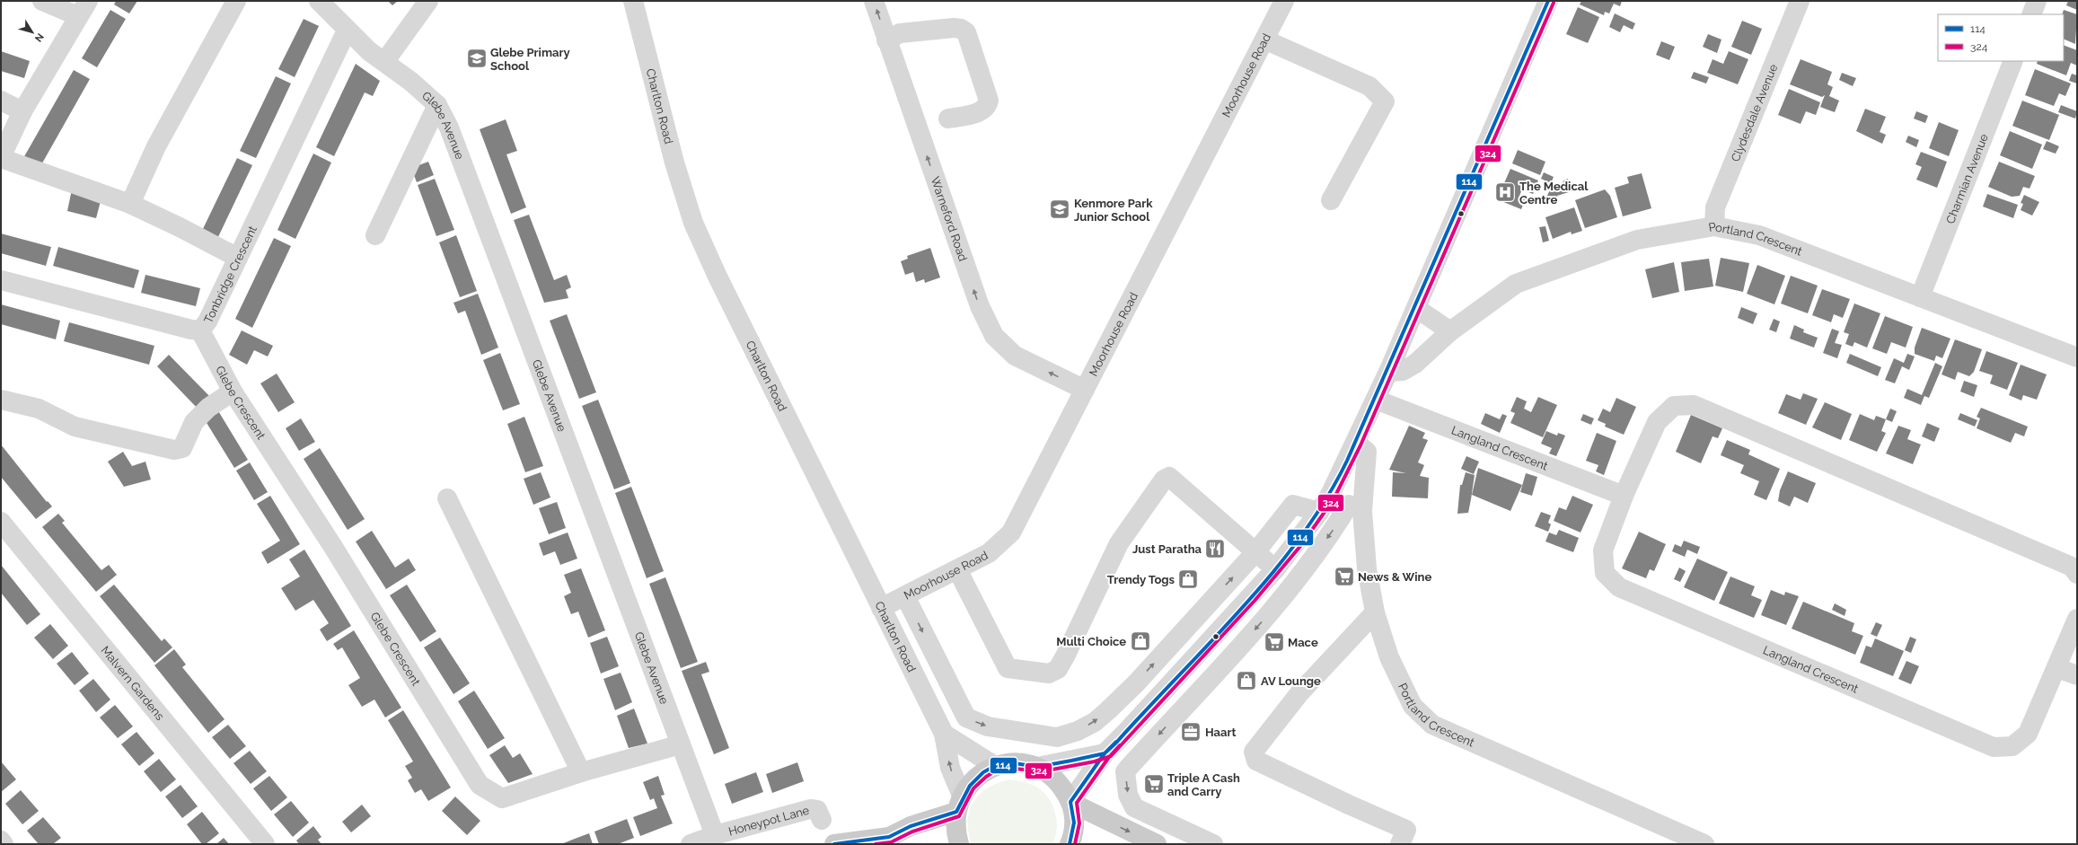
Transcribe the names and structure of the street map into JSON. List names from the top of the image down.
{
  "streets": {
    "street": [
      "Moorhouse Road",
      "Charlton Road",
      "Clydesdale Avenue",
      "Glebe Avenue",
      "Charmian Avenue",
      "Warneford Road",
      "Portland Crescent",
      "Tonbridge Crescent",
      "Glebe Crescent",
      "Langland Crescent",
      "Malvern Gardens",
      "Honeypot Lane"
    ]
  },
  "crossings": [
    ["Moorhouse Road", "Charlton Road"],
    ["Moorhouse Road", "Warneford Road"],
    ["Clydesdale Avenue", "Portland Crescent"],
    ["Glebe Avenue", "Tonbridge Crescent"],
    ["Glebe Avenue", "Glebe Crescent"],
    ["Glebe Avenue", "Honeypot Lane"],
    ["Charmian Avenue", "Portland Crescent"],
    ["Tonbridge Crescent", "Glebe Crescent"]
  ],
  "one_way": ["Warneford Road"],
  "places": {
    "school or university": ["Glebe Primary School", "Kenmore Park Junior School"],
    "hospital": ["The Medical Centre"],
    "restaurant": ["Just Paratha"],
    "supermarket": ["News & Wine", "Mace", "Triple A Cash and Carry"],
    "shop": ["Trendy Togs", "Multi Choice", "AV Lounge"],
    "office": ["Haart"]
  },
  "lines": ["transit line 114", "transit line 324"],
  "legend": ["114", "324"],
  "north": "bottom right"
}
